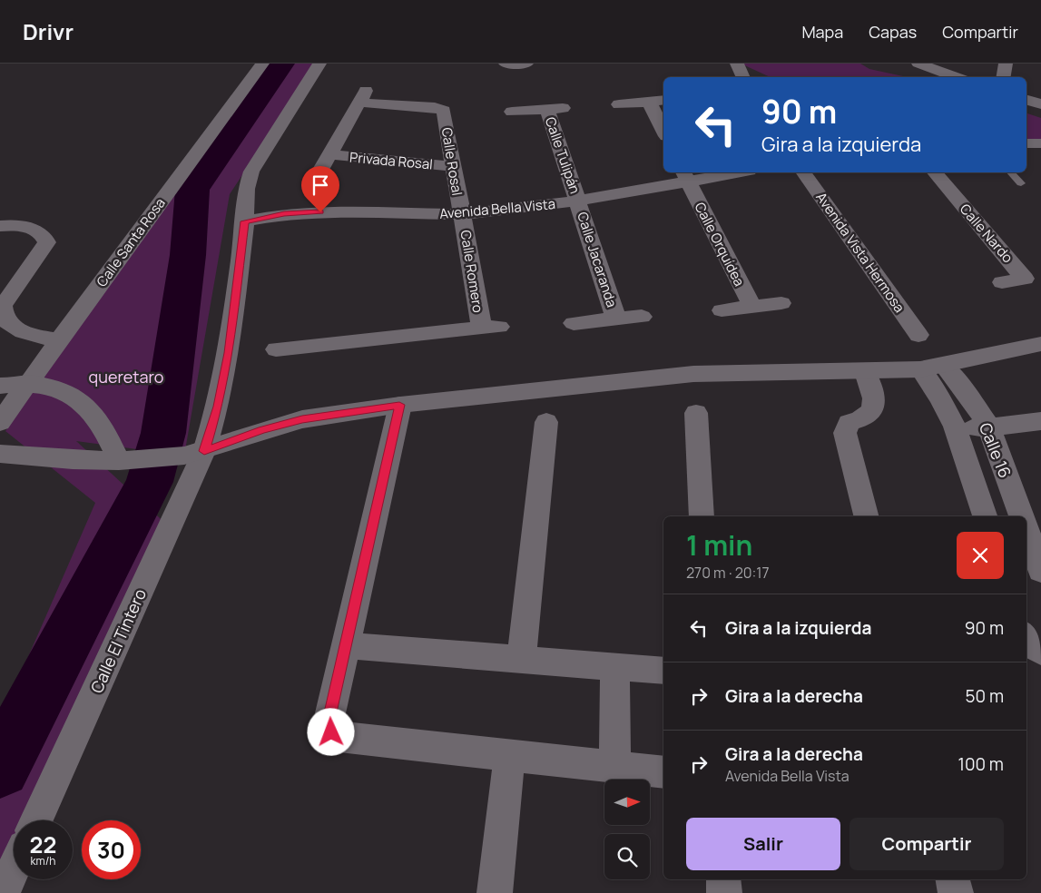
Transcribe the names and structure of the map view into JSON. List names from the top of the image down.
{
  "streets": {
    "street": [
      "Calle Tulipán",
      "Privada Rosal",
      "Calle Rosal",
      "Avenida Bella Vista",
      "Calle Nardo",
      "Calle Santa Rosa",
      "Calle Orquídea",
      "Avenida Vista Hermosa",
      "Calle Jacaranda",
      "Calle Romero",
      "Calle 16",
      "Calle El Tintero"
    ]
  },
  "crossings": [
    ["Calle Tulipán", "Avenida Bella Vista"],
    ["Calle Tulipán", "Calle Jacaranda"],
    ["Privada Rosal", "Calle Rosal"],
    ["Calle Rosal", "Avenida Bella Vista"],
    ["Calle Rosal", "Calle Romero"],
    ["Avenida Bella Vista", "Calle Orquídea"],
    ["Avenida Bella Vista", "Calle Jacaranda"],
    ["Avenida Bella Vista", "Calle Romero"],
    ["Avenida Bella Vista", "Calle El Tintero"]
  ],
  "parks": ["queretaro"],
  "north": "right",
  "page": {
    "header": "Drivr",
    "nav": ["Mapa", "Capas", "Compartir"],
    "turn": ["90 m", "Gira a la izquierda"],
    "heading": ["1 min", "270 m · 20:17"],
    "list": [
      {
        "name": "Gira a la izquierda",
        "value": "90 m"
      },
      {
        "name": "Gira a la derecha",
        "value": "50 m"
      },
      {
        "name": "Gira a la derecha",
        "note": "Avenida Bella Vista",
        "value": "100 m"
      }
    ],
    "buttons": ["Salir", "Compartir"],
    "speed": "22 km/h",
    "limit": "30"
  }
}
